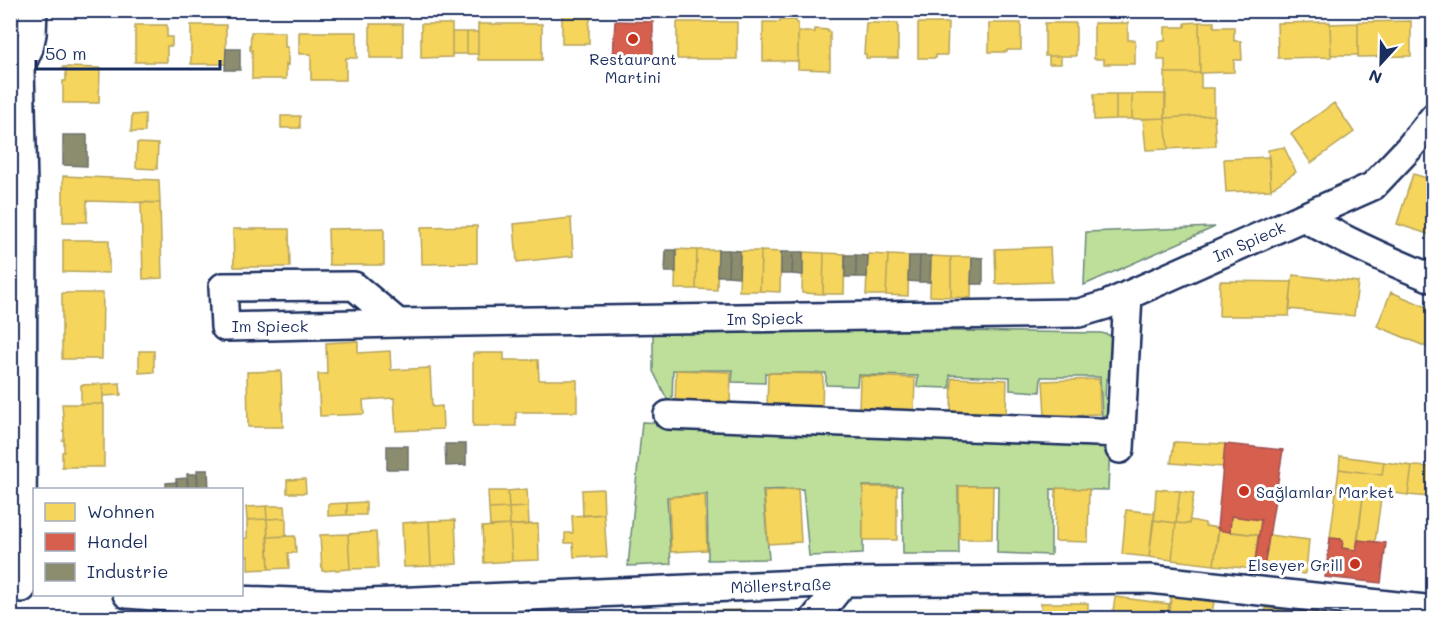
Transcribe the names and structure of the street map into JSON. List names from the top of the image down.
{
  "streets": {
    "street": ["Im Spieck", "Möllerstraße"]
  },
  "places": ["Restaurant Martini", "Sağlamlar Market", "Elseyer Grill"],
  "legend": ["Wohnen", "Handel", "Industrie"],
  "scale_bar": "50 m",
  "north": "bottom"
}
